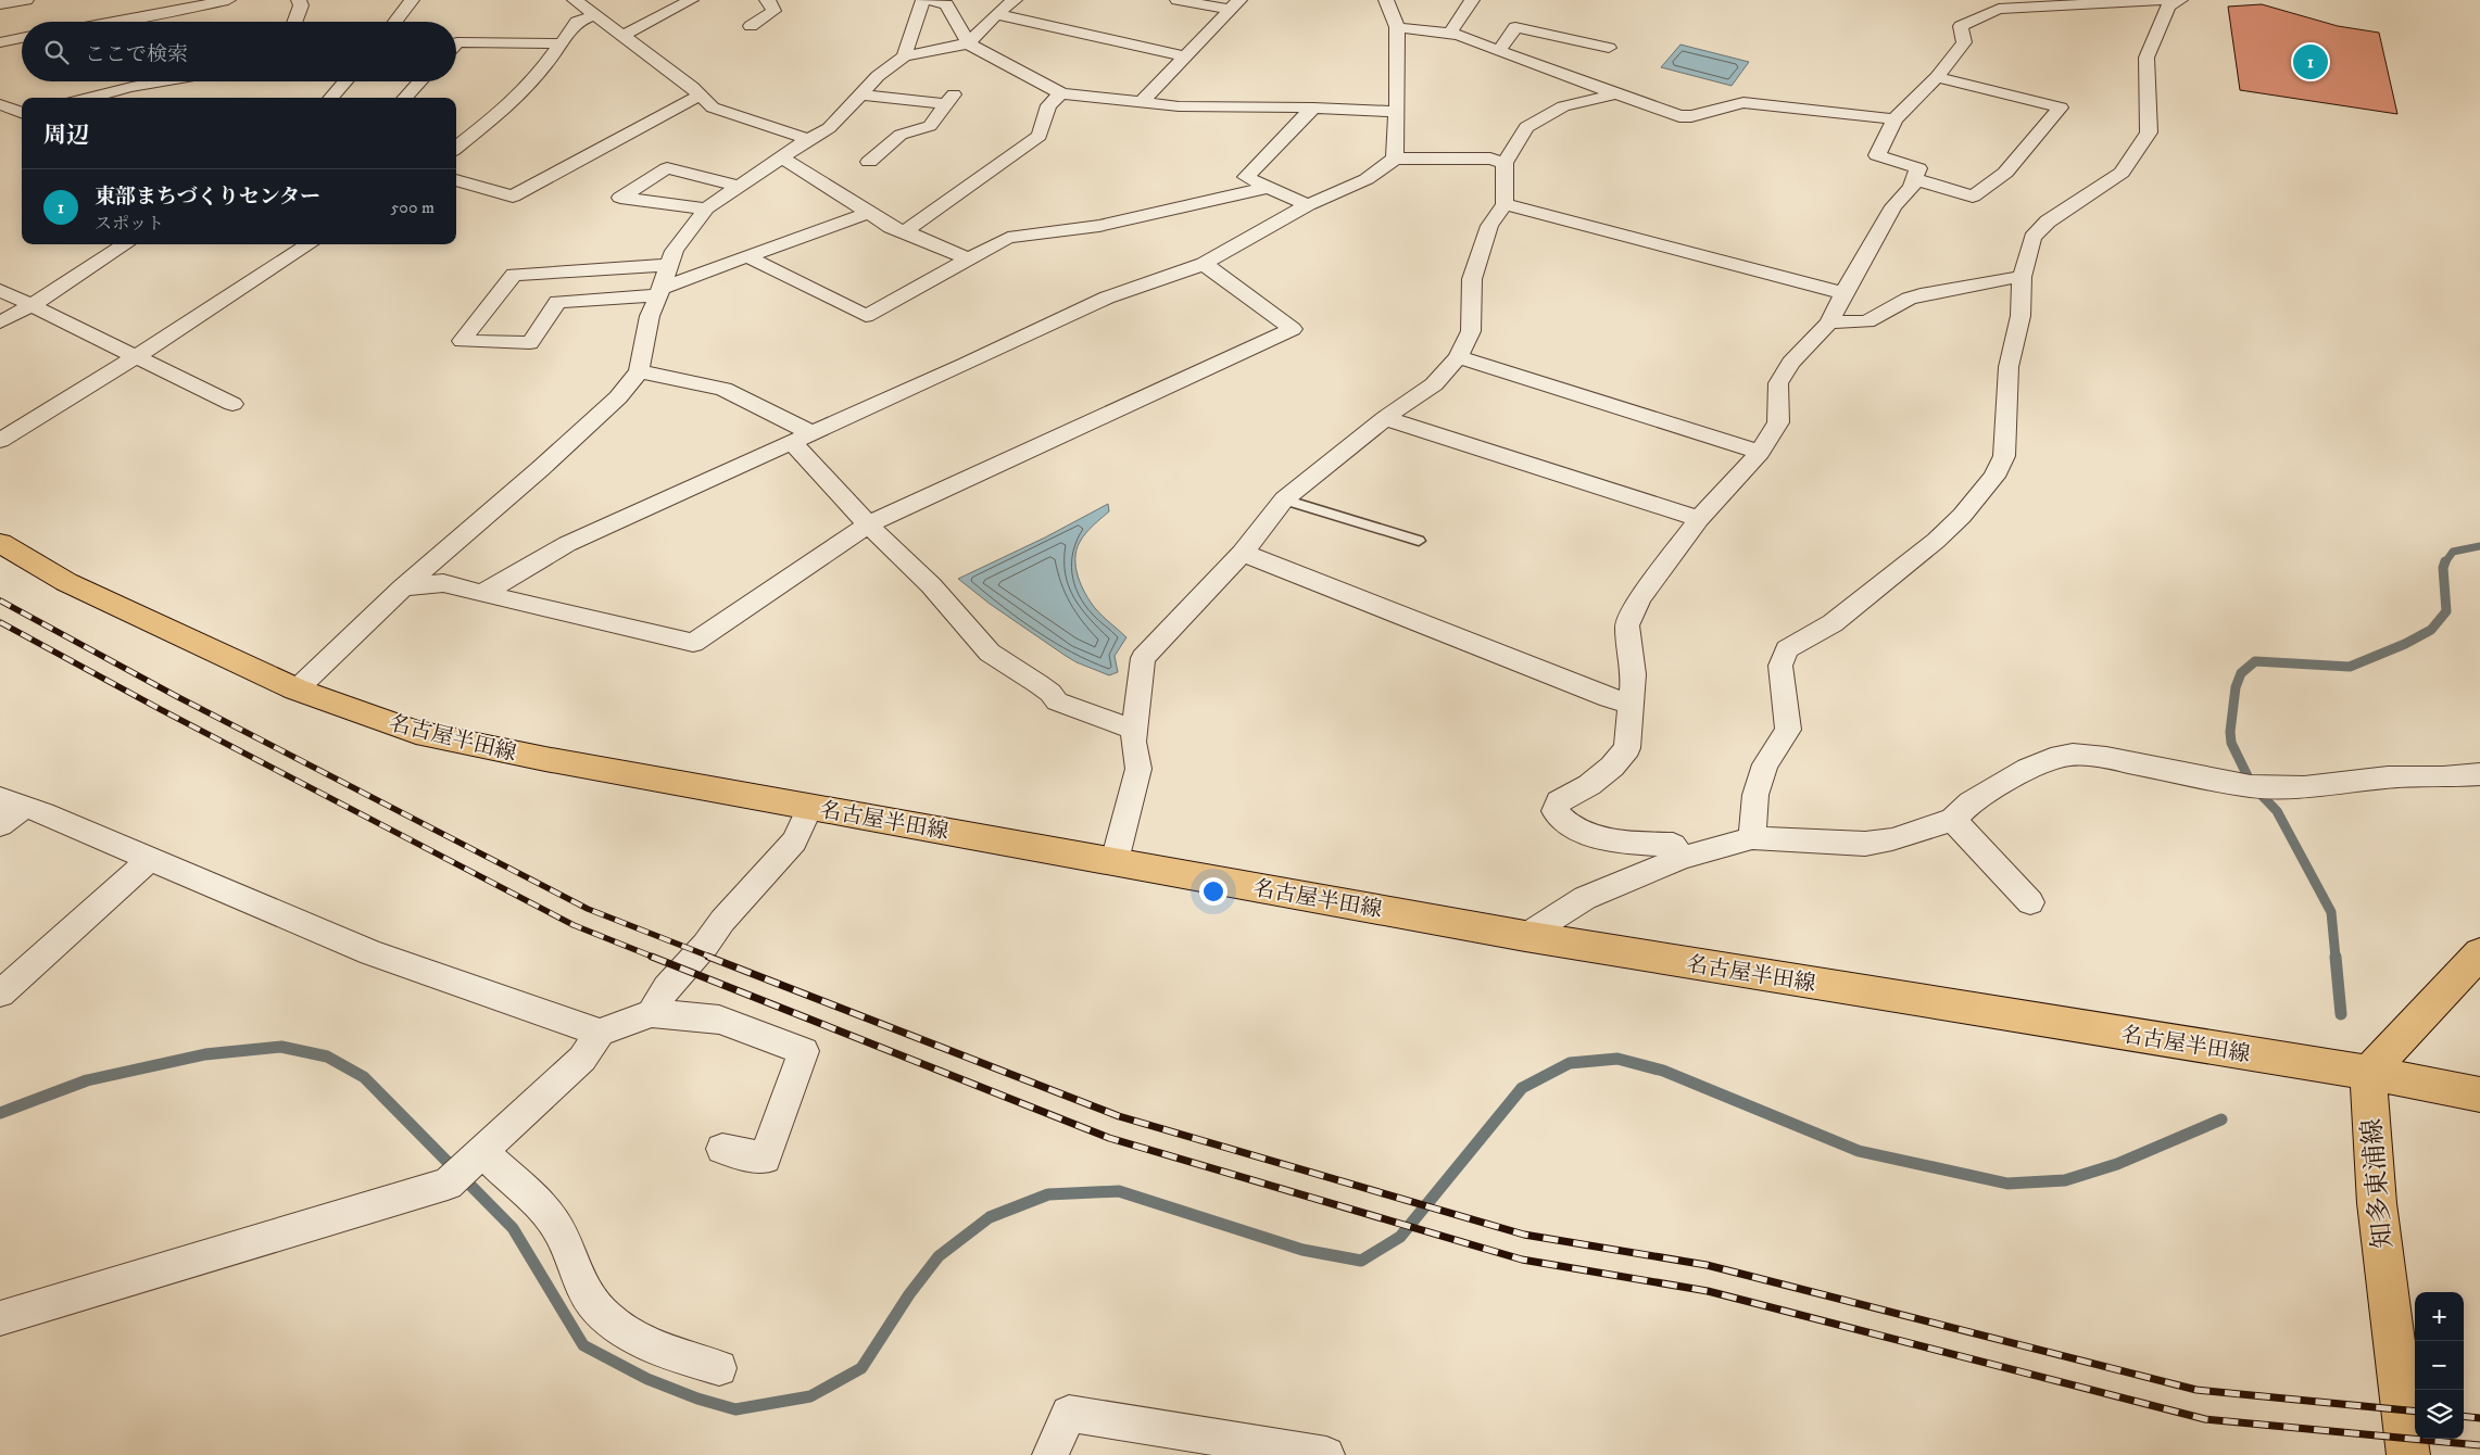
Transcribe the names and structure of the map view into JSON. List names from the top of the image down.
{
  "streets": {
    "main road": ["名古屋半田線", "知多東浦線"]
  },
  "crossings": [
    ["名古屋半田線", "知多東浦線"]
  ],
  "page": {
    "search": "ここで検索",
    "pins": "1",
    "heading": "周辺",
    "list": [
      {
        "mark": "1",
        "name": "東部まちづくりセンター",
        "note": "スポット",
        "value": "500 m"
      }
    ],
    "map_buttons": ["+", "−"]
  }
}
